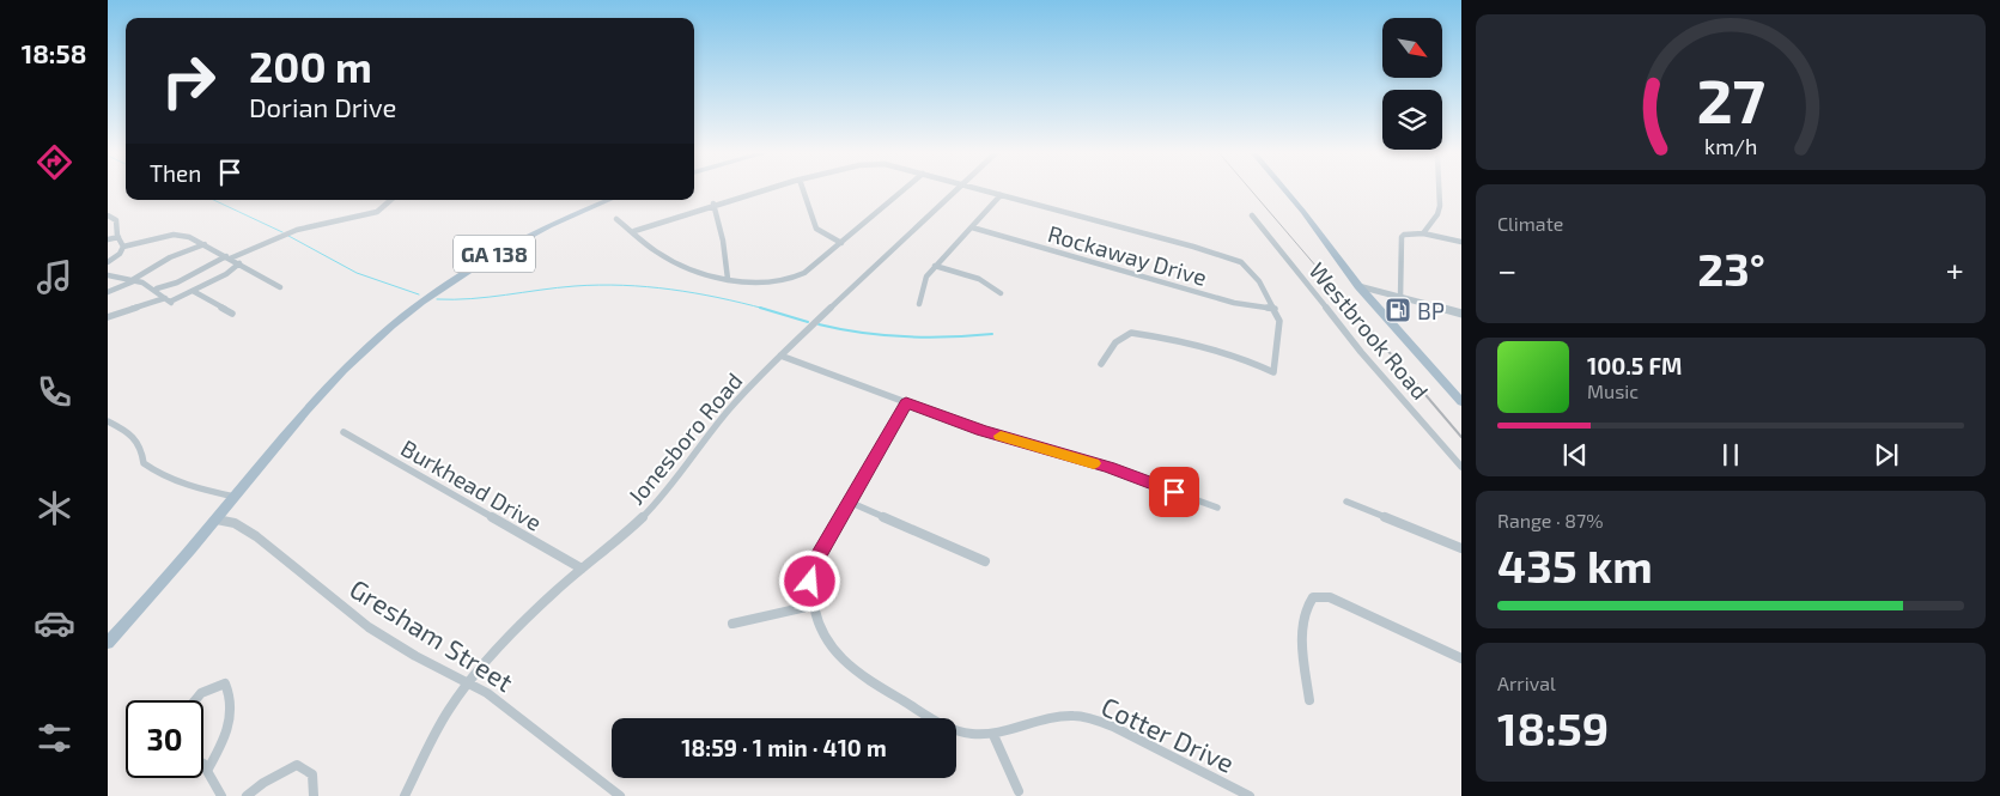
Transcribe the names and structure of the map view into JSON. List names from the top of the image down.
{
  "streets": {
    "main road": ["GA 138"],
    "street": [
      "Rockaway Drive",
      "Westbrook Road",
      "Jonesboro Road",
      "Burkhead Drive",
      "Gresham Street",
      "Cotter Drive"
    ]
  },
  "crossings": [
    ["GA 138", "Gresham Street"],
    ["Jonesboro Road", "Burkhead Drive"],
    ["Jonesboro Road", "Gresham Street"]
  ],
  "places": {
    "fuel station": ["BP"]
  },
  "north": "bottom right",
  "page": {
    "tabs": "18:58",
    "turn": ["200 m", "Dorian Drive"],
    "then": "Then",
    "tile": [
      "Climate",
      ["Range · 87%", "435 km"],
      ["Arrival", "18:59"]
    ],
    "heat": ["−", "23°", "+"],
    "song": ["100.5 FM", "Music"],
    "limit": "30",
    "trip": "18:59 · 1 min · 410 m",
    "gauge": ["27", "km/h"]
  }
}
